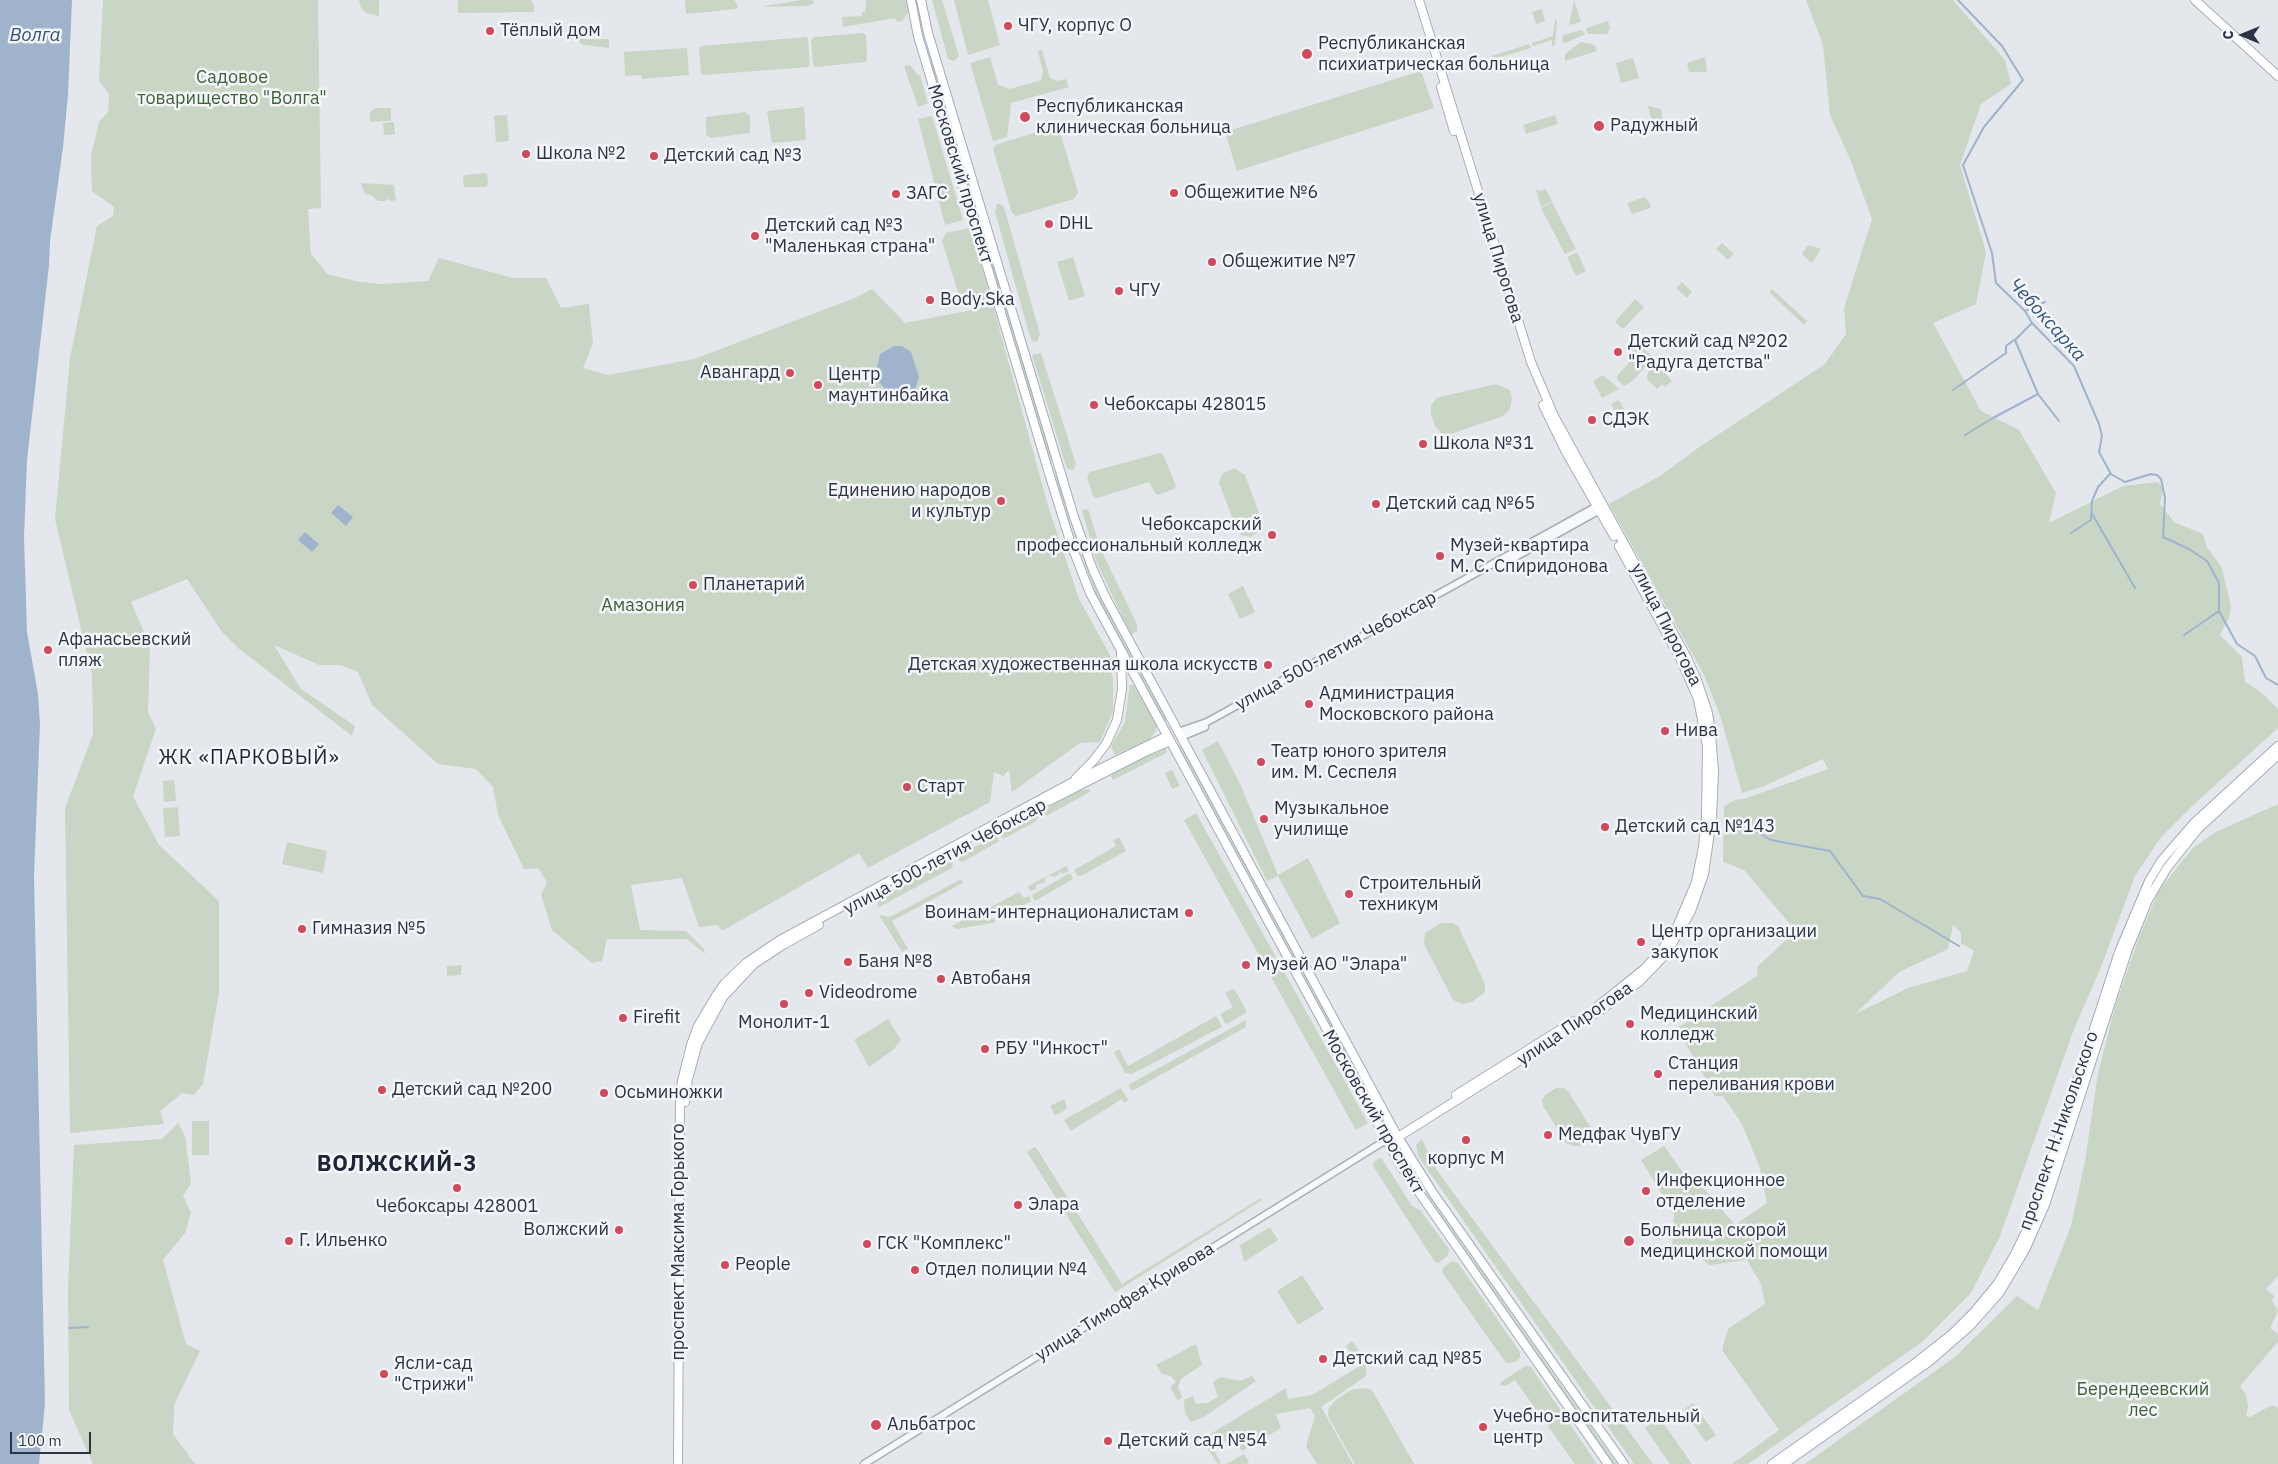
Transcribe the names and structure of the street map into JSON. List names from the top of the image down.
{
  "streets": {
    "main road": [
      "Московский проспект",
      "улица Пирогова",
      "улица 500-летия Чебоксар",
      "проспект Н.Никольского",
      "проспект Максима Горького"
    ],
    "street": ["улица Тимофея Кривова"]
  },
  "crossings": [
    ["Московский проспект", "улица Пирогова"],
    ["Московский проспект", "улица 500-летия Чебоксар"],
    ["Московский проспект", "улица Тимофея Кривова"],
    ["улица Пирогова", "улица 500-летия Чебоксар"],
    ["улица Пирогова", "улица Тимофея Кривова"],
    ["улица 500-летия Чебоксар", "проспект Максима Горького"]
  ],
  "districts": ["ЖК «ПАРКОВЫЙ»", "ВОЛЖСКИЙ-3"],
  "water": ["Волга", "Чебоксарка"],
  "parks": ["Садовое товарищество \"Волга\"", "Амазония", "Берендеевский лес"],
  "places": [
    "ЧГУ, корпус О",
    "Тёплый дом",
    "Республиканская психиатрическая больница",
    "Республиканская клиническая больница",
    "Радужный",
    "Школа №2",
    "Детский сад №3",
    "Общежитие №6",
    "ЗАГС",
    "DHL",
    "Детский сад №3 \"Маленькая страна\"",
    "Общежитие №7",
    "ЧГУ",
    "Body.Ska",
    "Детский сад №202 \"Радуга детства\"",
    "Авангард",
    "Центр маунтинбайка",
    "Чебоксары 428015",
    "СДЭК",
    "Школа №31",
    "Единению народов и культур",
    "Детский сад №65",
    "Чебоксарский профессиональный колледж",
    "Музей-квартира М. С. Спиридонова",
    "Планетарий",
    "Афанасьевский пляж",
    "Детская художественная школа искусств",
    "Администрация Московского района",
    "Нива",
    "Театр юного зрителя им. М. Сеспеля",
    "Старт",
    "Музыкальное училище",
    "Детский сад №143",
    "Строительный техникум",
    "Воинам-интернационалистам",
    "Гимназия №5",
    "Центр организации закупок",
    "Баня №8",
    "Музей АО \"Элара\"",
    "Автобаня",
    "Videodrome",
    "Монолит-1",
    "Firefit",
    "Медицинский колледж",
    "РБУ \"Инкост\"",
    "Станция переливания крови",
    "Детский сад №200",
    "Осьминожки",
    "Медфак ЧувГУ",
    "корпус М",
    "Чебоксары 428001",
    "Инфекционное отделение",
    "Элара",
    "Волжский",
    "Г. Ильенко",
    "Больница скорой медицинской помощи",
    "ГСК \"Комплекс\"",
    "People",
    "Отдел полиции №4",
    "Детский сад №85",
    "Ясли-сад \"Стрижи\"",
    "Альбатрос",
    "Учебно-воспитательный центр",
    "Детский сад №54"
  ],
  "scale_bar": "100 m",
  "north": "left"
}
